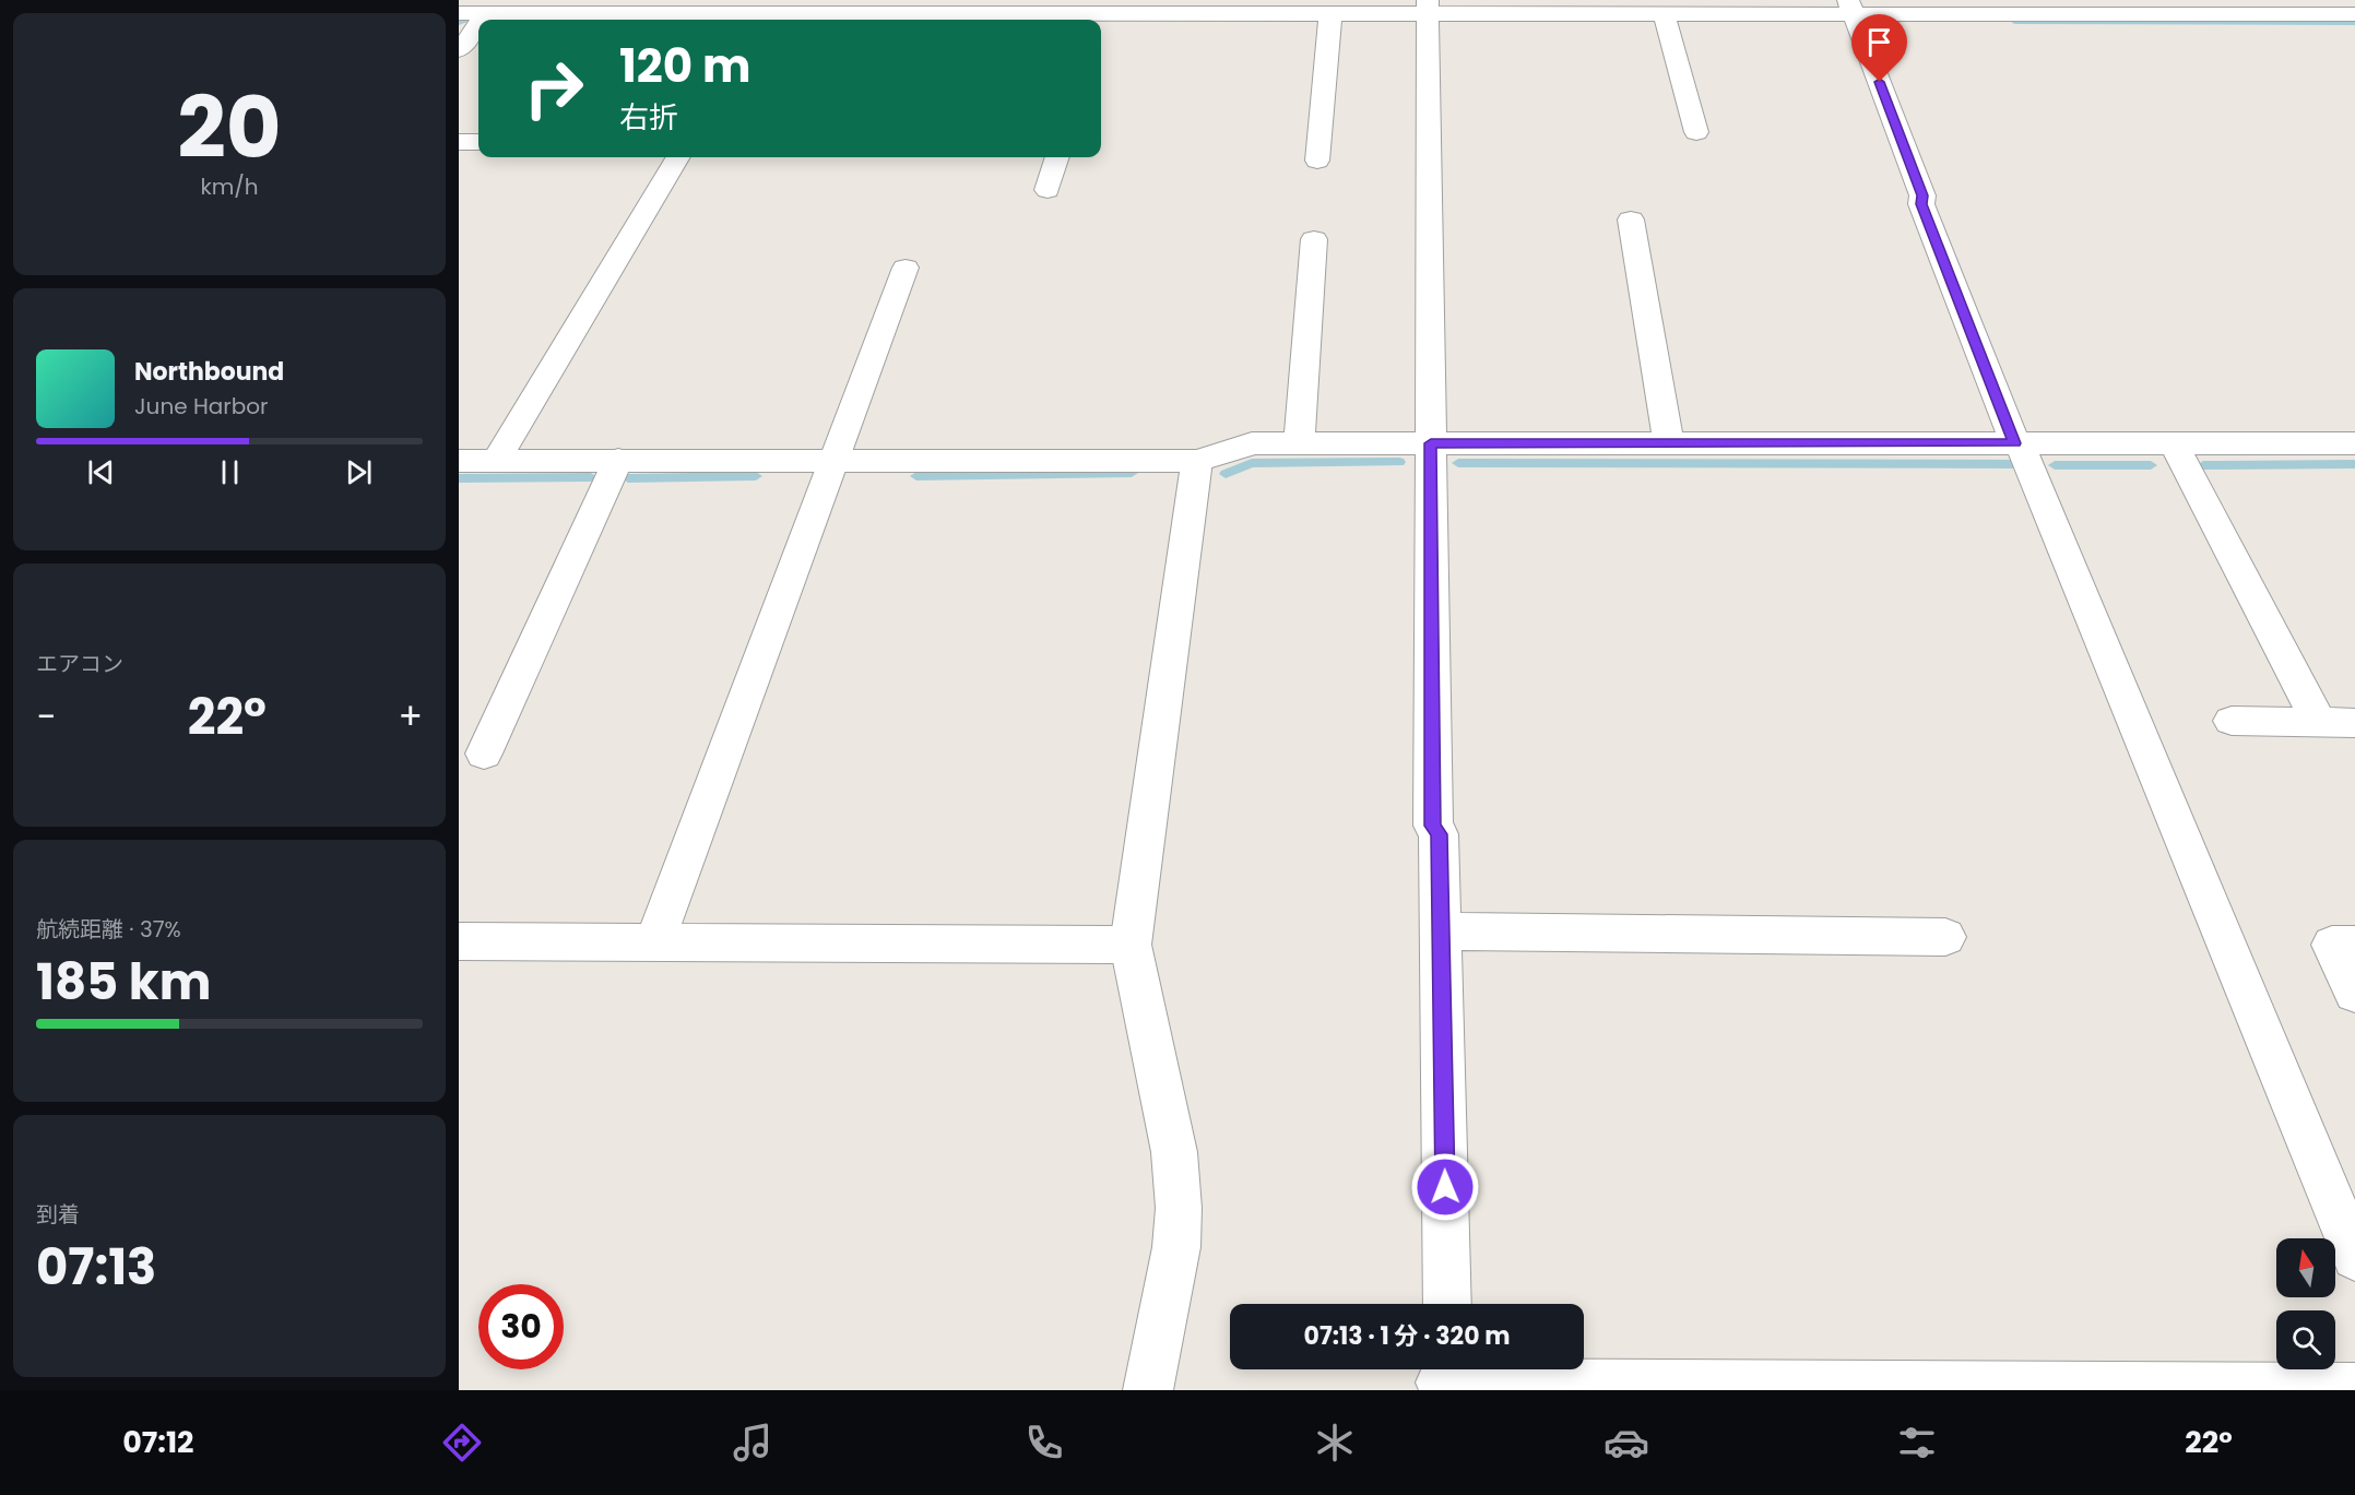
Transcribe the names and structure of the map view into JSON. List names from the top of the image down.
{
  "north": "top",
  "page": {
    "tile": [
      ["20", "km/h"],
      "エアコン",
      ["航続距離 · 37%", "185 km"],
      ["到着", "07:13"]
    ],
    "turn": ["120 m", "右折"],
    "song": ["Northbound", "June Harbor"],
    "heat": ["−", "22°", "+"],
    "limit": "30",
    "trip": "07:13 · 1 分 · 320 m",
    "tabs": ["07:12", "22°"]
  }
}
